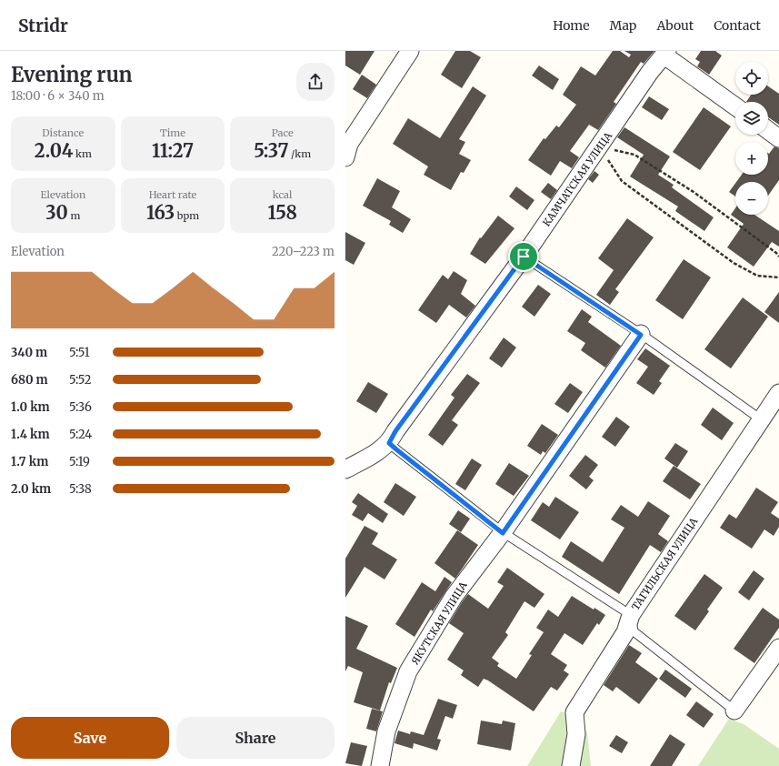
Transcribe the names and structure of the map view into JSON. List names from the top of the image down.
{
  "streets": {
    "street": ["КАМЧАТСКАЯ УЛИЦА", "ТАГИЛЬСКАЯ УЛИЦА", "ЯКУТСКАЯ УЛИЦА"]
  },
  "page": {
    "header": "Stridr",
    "nav": [
      "Home",
      "Map",
      "About",
      "Contact"
    ],
    "heading": ["Evening run", "18:00 · 6 × 340 m"],
    "map_buttons": ["+", "−"],
    "stats": [
      ["Distance", "2.04 km"],
      ["Time", "11:27"],
      ["Pace", "5:37 /km"],
      ["Elevation", "30 m"],
      ["Heart rate", "163 bpm"],
      ["kcal", "158"]
    ],
    "chart": ["Elevation", "220–223 m"],
    "list": [
      {
        "name": "340 m",
        "note": "5:51"
      },
      {
        "name": "680 m",
        "note": "5:52"
      },
      {
        "name": "1.0 km",
        "note": "5:36"
      },
      {
        "name": "1.4 km",
        "note": "5:24"
      },
      {
        "name": "1.7 km",
        "note": "5:19"
      },
      {
        "name": "2.0 km",
        "note": "5:38"
      }
    ],
    "buttons": ["Save", "Share"]
  }
}
